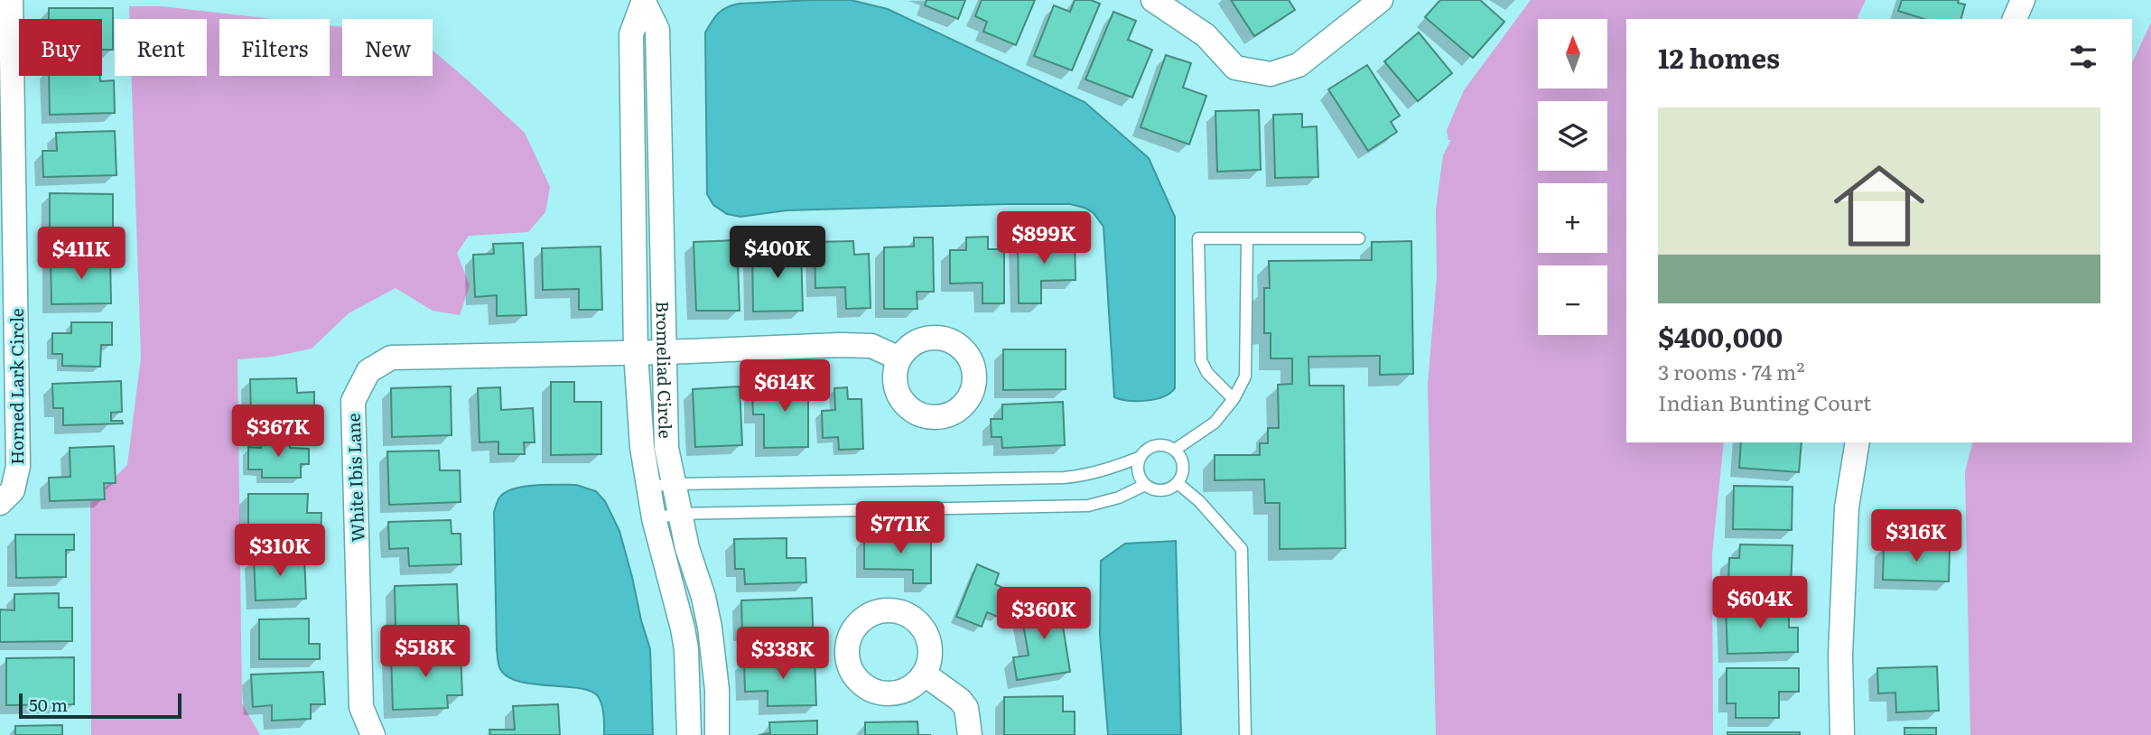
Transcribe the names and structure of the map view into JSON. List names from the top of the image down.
{
  "streets": {
    "street": ["Bromeliad Circle", "Horned Lark Circle", "White Ibis Lane"]
  },
  "crossings": [
    ["Bromeliad Circle", "White Ibis Lane"]
  ],
  "scale_bar": "50 m",
  "north": "top",
  "page": {
    "map_buttons": ["+", "−"],
    "chip": [
      "Buy",
      "Rent",
      "Filters",
      "New"
    ],
    "heading": "12 homes",
    "list": [
      {
        "name": "$400,000",
        "note": "3 rooms · 74 m² · Indian Bunting Court"
      }
    ],
    "price": [
      "$899K",
      "$400K",
      "$411K",
      "$614K",
      "$367K",
      "$771K",
      "$316K",
      "$310K",
      "$604K",
      "$360K",
      "$518K",
      "$338K"
    ],
    "scale": "50 m"
  }
}
